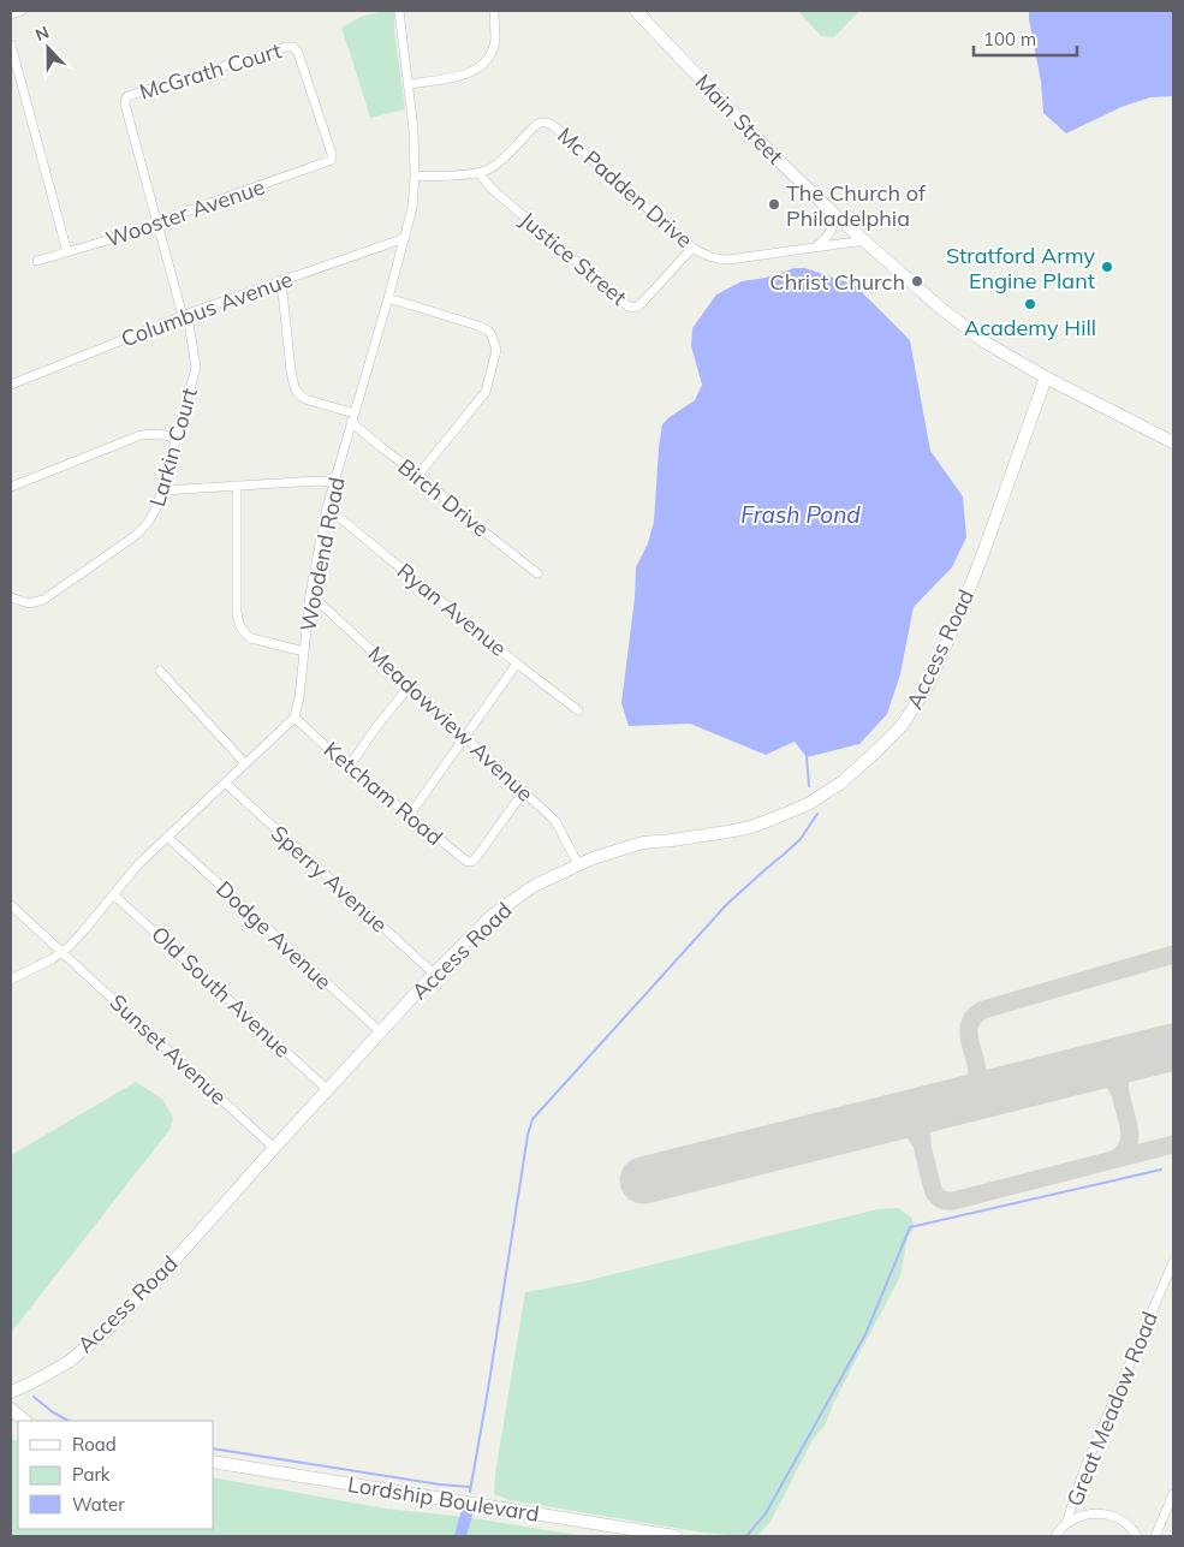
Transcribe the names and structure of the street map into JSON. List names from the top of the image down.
{
  "streets": {
    "main road": ["Main Street", "Access Road", "Lordship Boulevard"],
    "street": [
      "McGrath Court",
      "Mc Padden Drive",
      "Wooster Avenue",
      "Justice Street",
      "Columbus Avenue",
      "Larkin Court",
      "Birch Drive",
      "Woodend Road",
      "Ryan Avenue",
      "Meadowview Avenue",
      "Ketcham Road",
      "Sperry Avenue",
      "Dodge Avenue",
      "Old South Avenue",
      "Sunset Avenue",
      "Great Meadow Road"
    ]
  },
  "crossings": [
    ["McGrath Court", "Wooster Avenue"],
    ["McGrath Court", "Columbus Avenue"],
    ["McGrath Court", "Larkin Court"],
    ["Main Street", "Mc Padden Drive"],
    ["Main Street", "Access Road"],
    ["Mc Padden Drive", "Justice Street"],
    ["Mc Padden Drive", "Woodend Road"],
    ["Columbus Avenue", "Larkin Court"],
    ["Columbus Avenue", "Woodend Road"],
    ["Birch Drive", "Woodend Road"],
    ["Woodend Road", "Ryan Avenue"],
    ["Woodend Road", "Meadowview Avenue"],
    ["Woodend Road", "Ketcham Road"],
    ["Access Road", "Meadowview Avenue"],
    ["Access Road", "Sperry Avenue"],
    ["Access Road", "Dodge Avenue"],
    ["Access Road", "Old South Avenue"],
    ["Access Road", "Sunset Avenue"],
    ["Meadowview Avenue", "Ketcham Road"]
  ],
  "water": ["Frash Pond"],
  "places": [
    "The Church of Philadelphia",
    "Stratford Army Engine Plant",
    "Christ Church",
    "Academy Hill"
  ],
  "legend": ["Road", "Park", "Water"],
  "scale_bar": "100 m",
  "north": "top"
}
